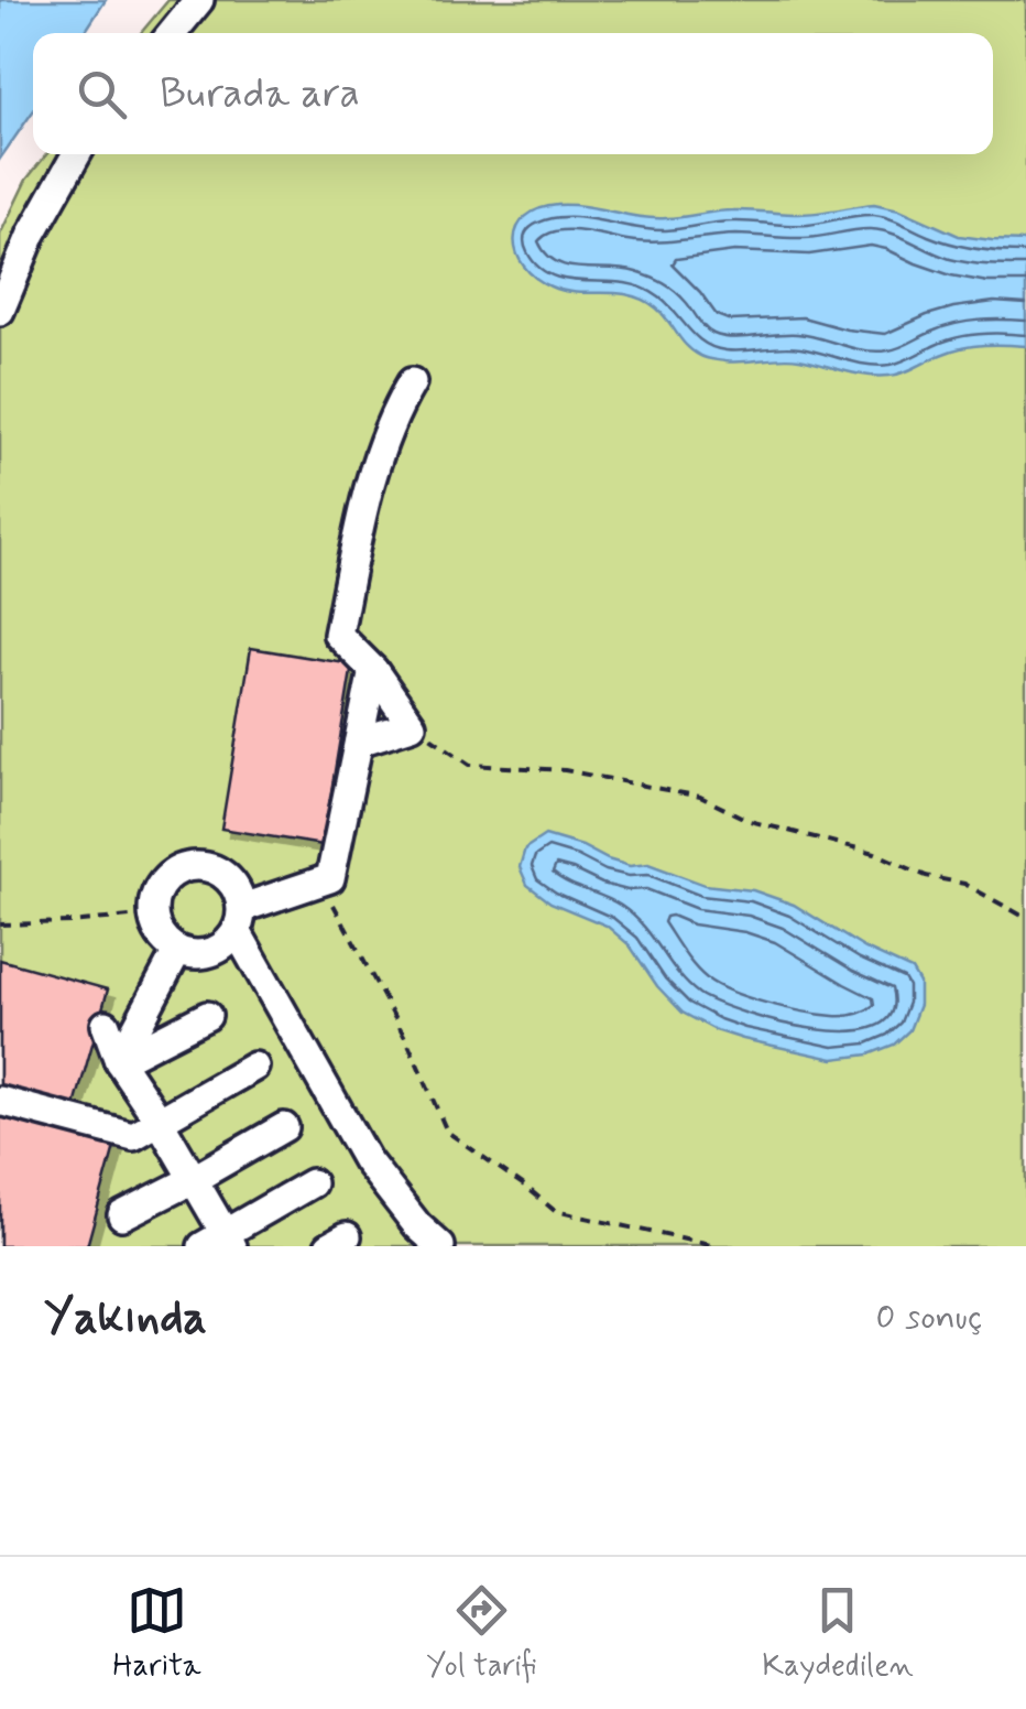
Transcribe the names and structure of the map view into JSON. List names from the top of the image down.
{
  "page": {
    "search": "Burada ara",
    "heading": ["Yakında", "0 sonuç"],
    "nav": ["Harita", "Yol tarifi", "Kaydedilen"]
  }
}
